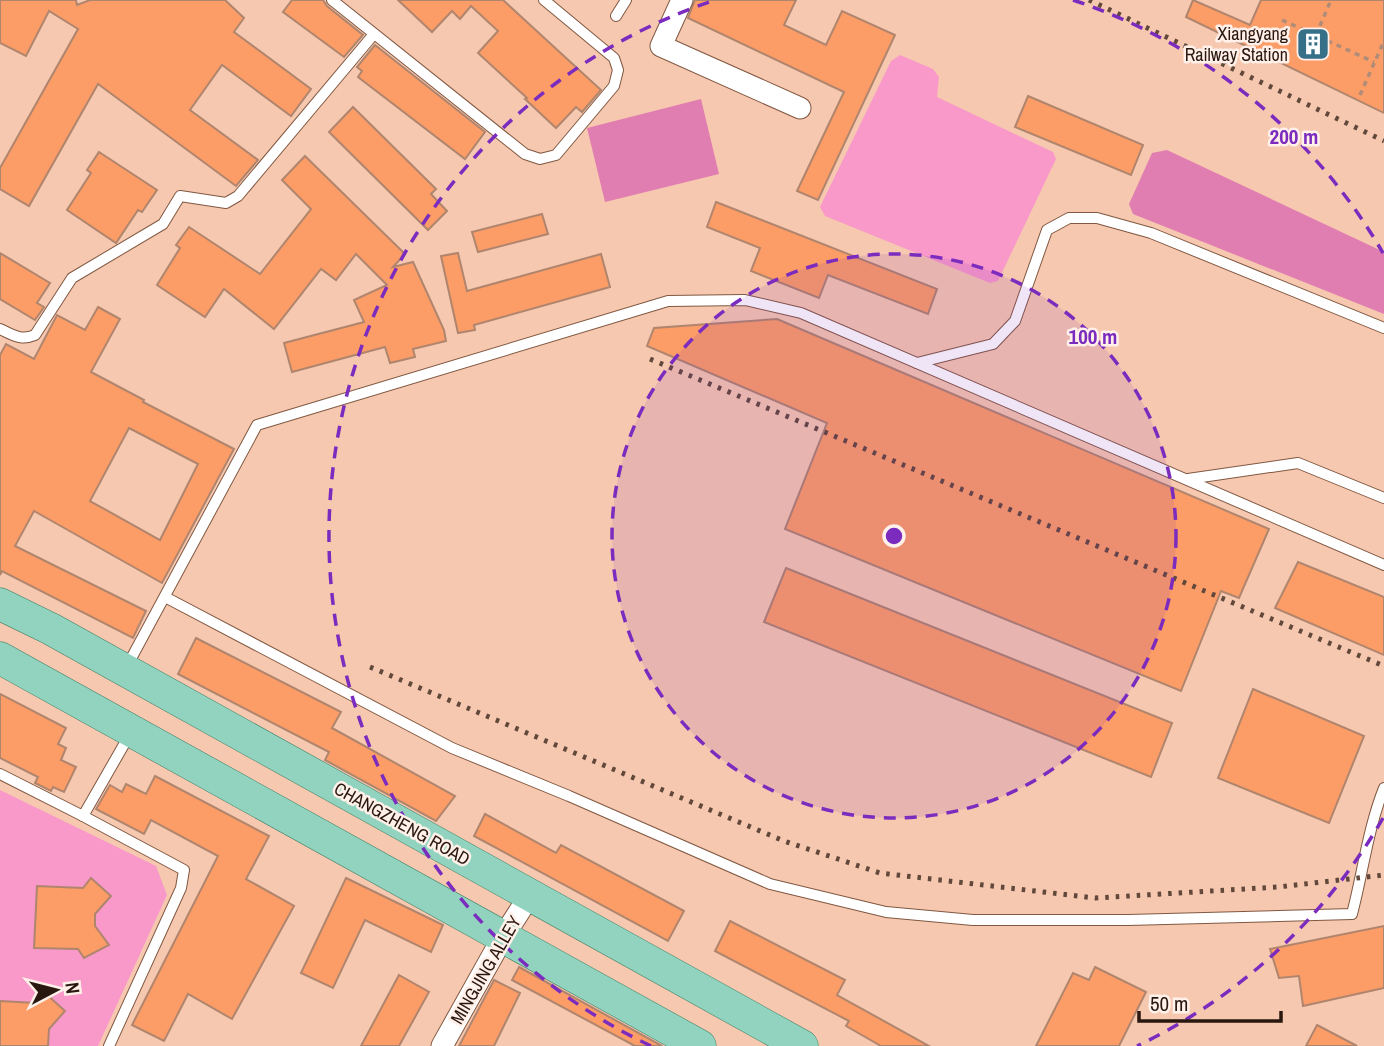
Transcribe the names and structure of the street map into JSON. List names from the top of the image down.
{
  "streets": {
    "main road": ["CHANGZHENG ROAD"],
    "street": ["MINGJING ALLEY"]
  },
  "crossings": [
    ["CHANGZHENG ROAD", "MINGJING ALLEY"]
  ],
  "places": {
    "building": ["Xiangyang Railway Station"]
  },
  "scale_bar": "50 m",
  "north": "right",
  "rings": ["200 m", "100 m"]
}
